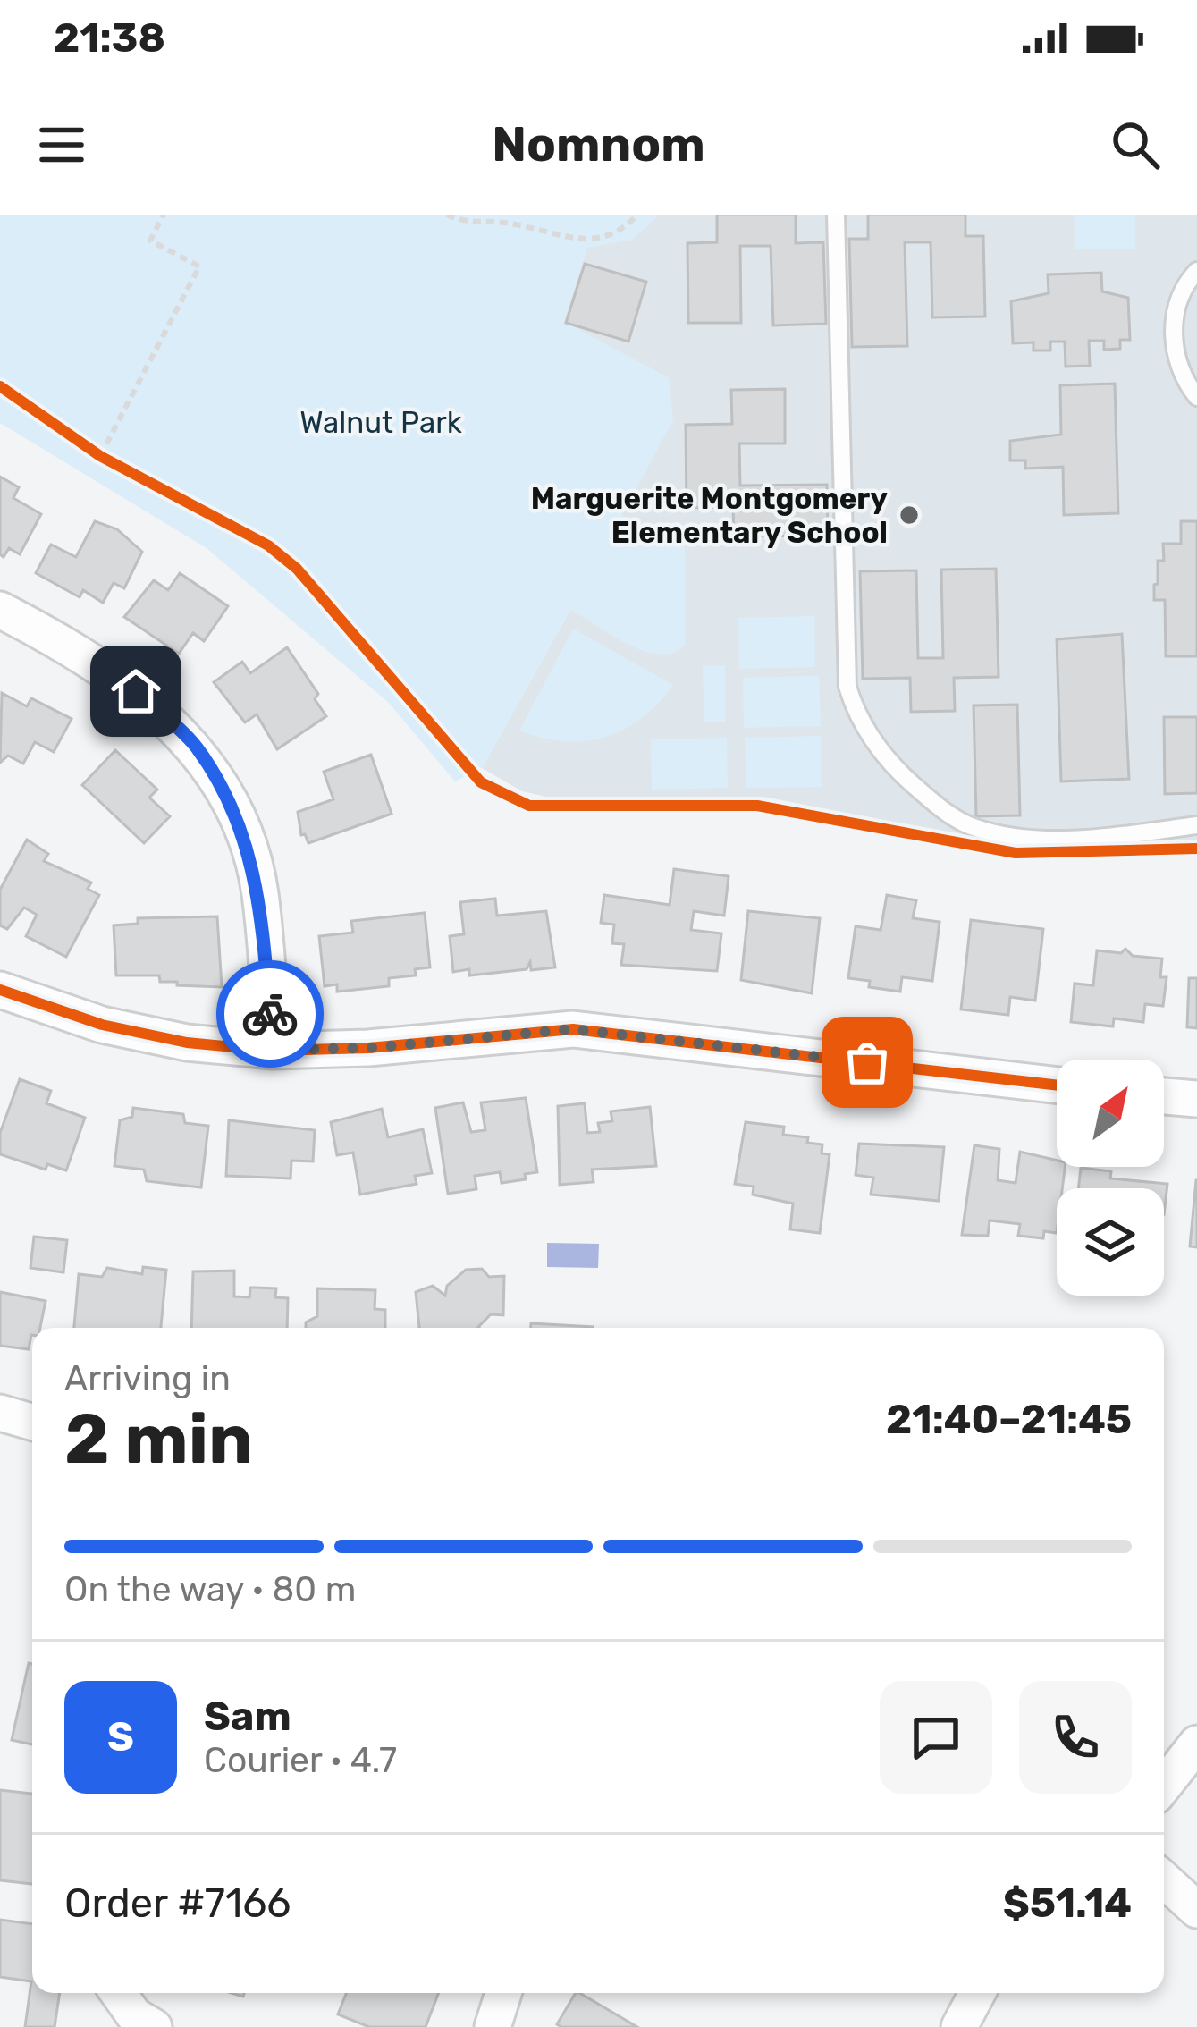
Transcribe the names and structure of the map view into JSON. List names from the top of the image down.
{
  "parks": ["Walnut Park"],
  "places": ["Marguerite Montgomery Elementary School"],
  "north": "top right",
  "page": {
    "status": "21:38",
    "header": "Nomnom",
    "heading": ["2 min", "Arriving in", "21:40–21:45"],
    "panel": [
      "Sam",
      "Courier · 4.7",
      "Order #7166",
      "$51.14"
    ],
    "bar": "On the way · 80 m",
    "round": "S"
  }
}
